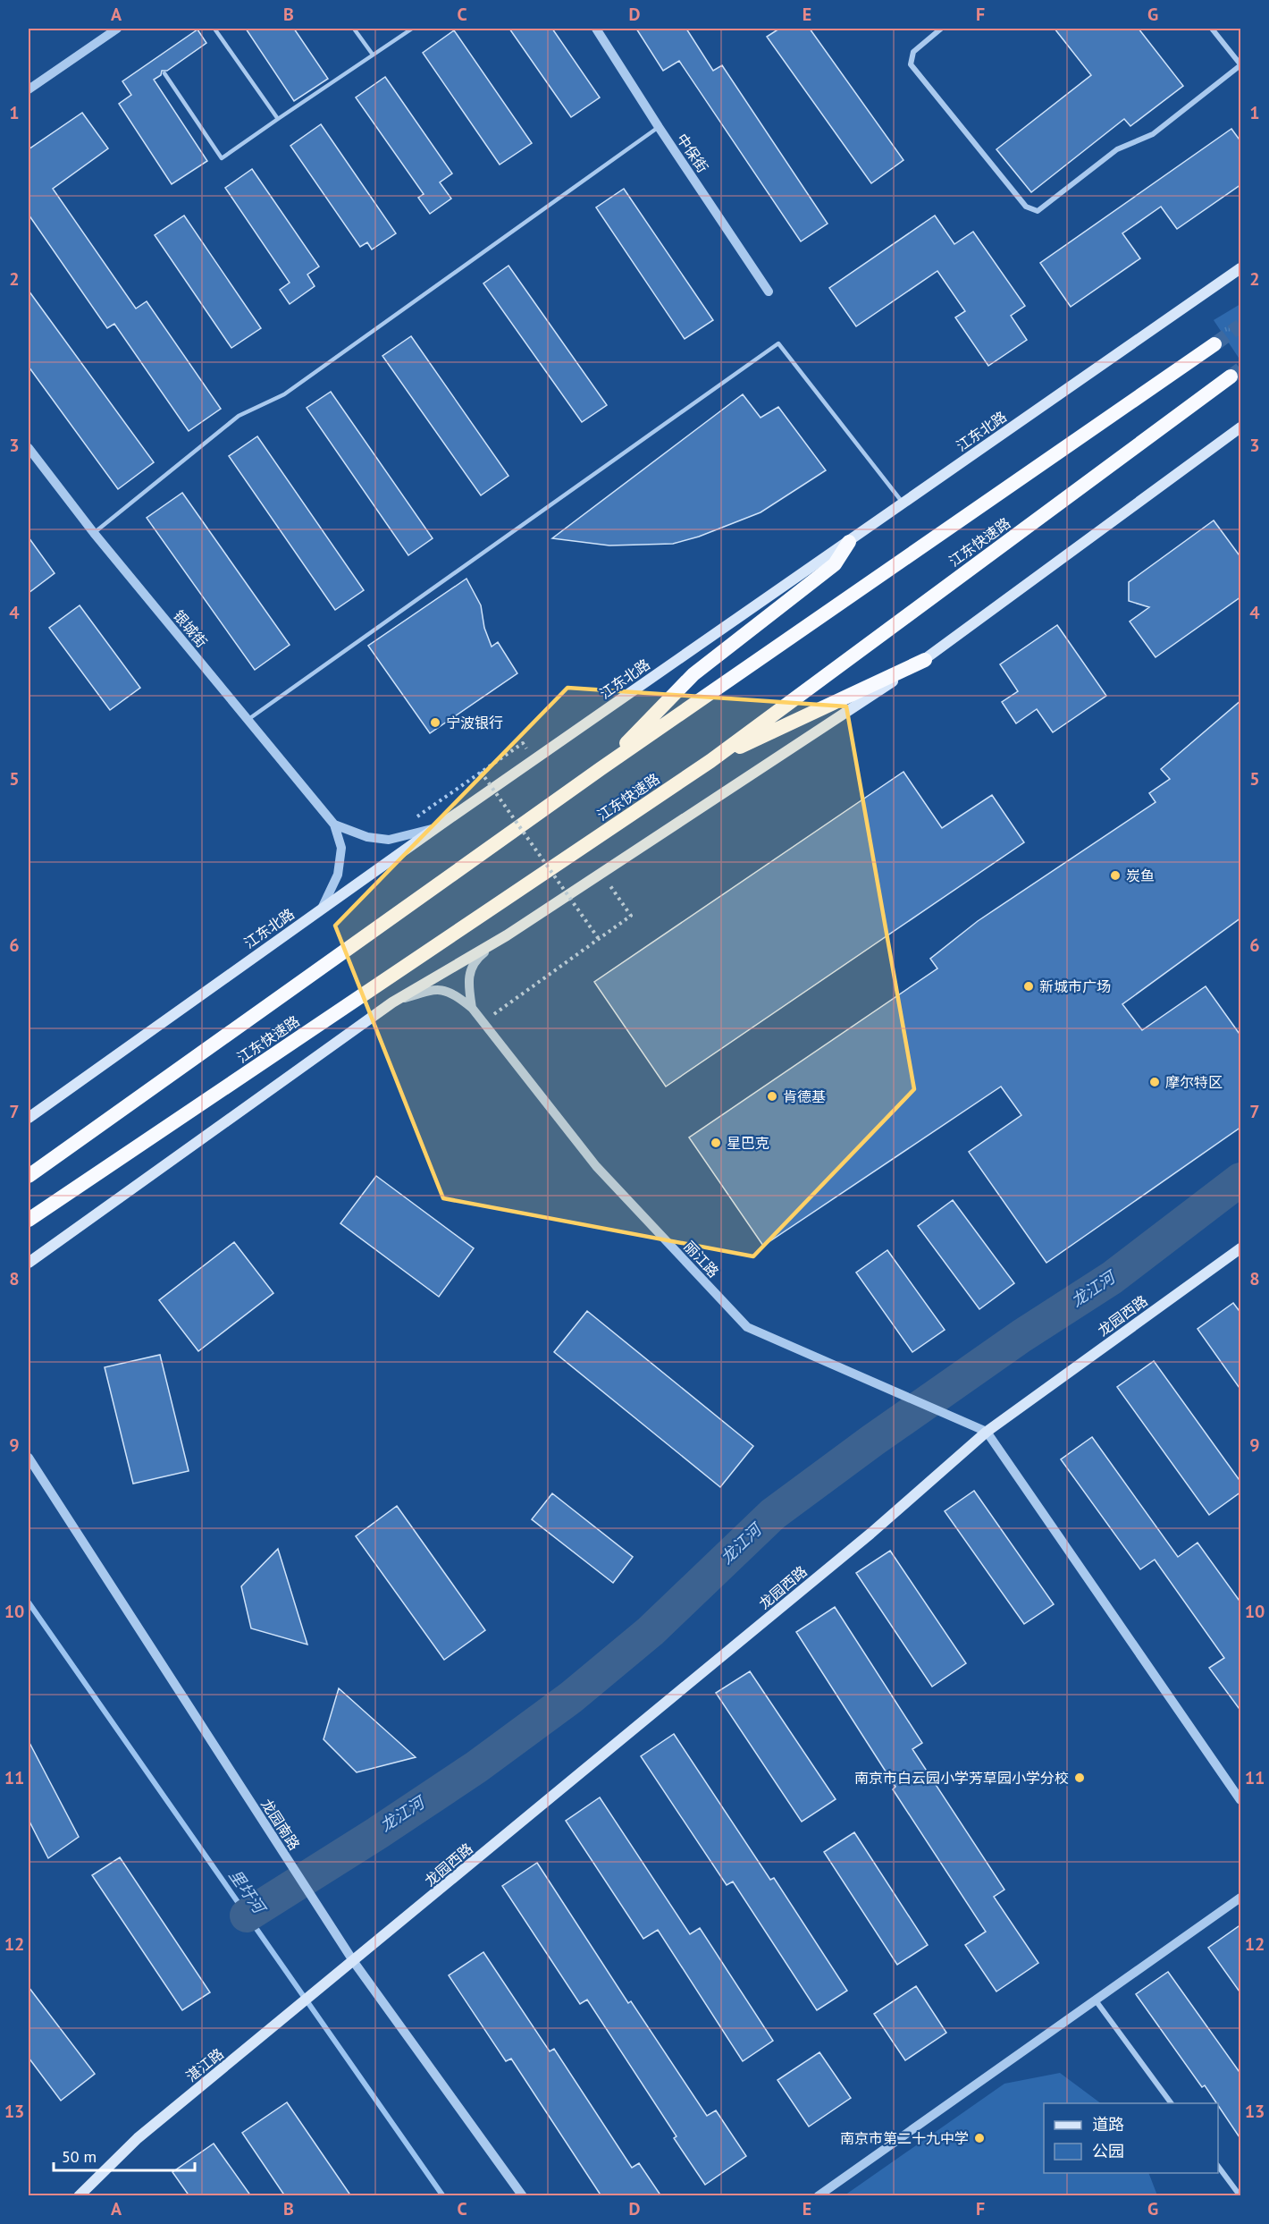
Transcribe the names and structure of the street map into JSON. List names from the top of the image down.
{
  "streets": {
    "highway": ["江东快速路"],
    "main road": ["江东北路", "龙园西路", "湛江路"],
    "street": [
      "中保街",
      "银城街",
      "丽江路",
      "龙园南路"
    ]
  },
  "crossings": [
    ["江东北路", "银城街"],
    ["丽江路", "龙园西路"],
    ["龙园西路", "龙园南路"],
    ["龙园西路", "湛江路"],
    ["龙园南路", "湛江路"]
  ],
  "water": ["龙江河", "里圩河"],
  "places": [
    "宁波银行",
    "炭鱼",
    "新城市广场",
    "摩尔特区",
    "肯德基",
    "星巴克",
    "南京市白云园小学芳草园小学分校",
    "南京市第二十九中学"
  ],
  "legend": ["道路", "公园"],
  "scale_bar": "50 m",
  "grid": {
    "columns": [
      "A",
      "B",
      "C",
      "D",
      "E",
      "F",
      "G"
    ],
    "rows": [
      "1",
      "2",
      "3",
      "4",
      "5",
      "6",
      "7",
      "8",
      "9",
      "10",
      "11",
      "12",
      "13"
    ]
  }
}
